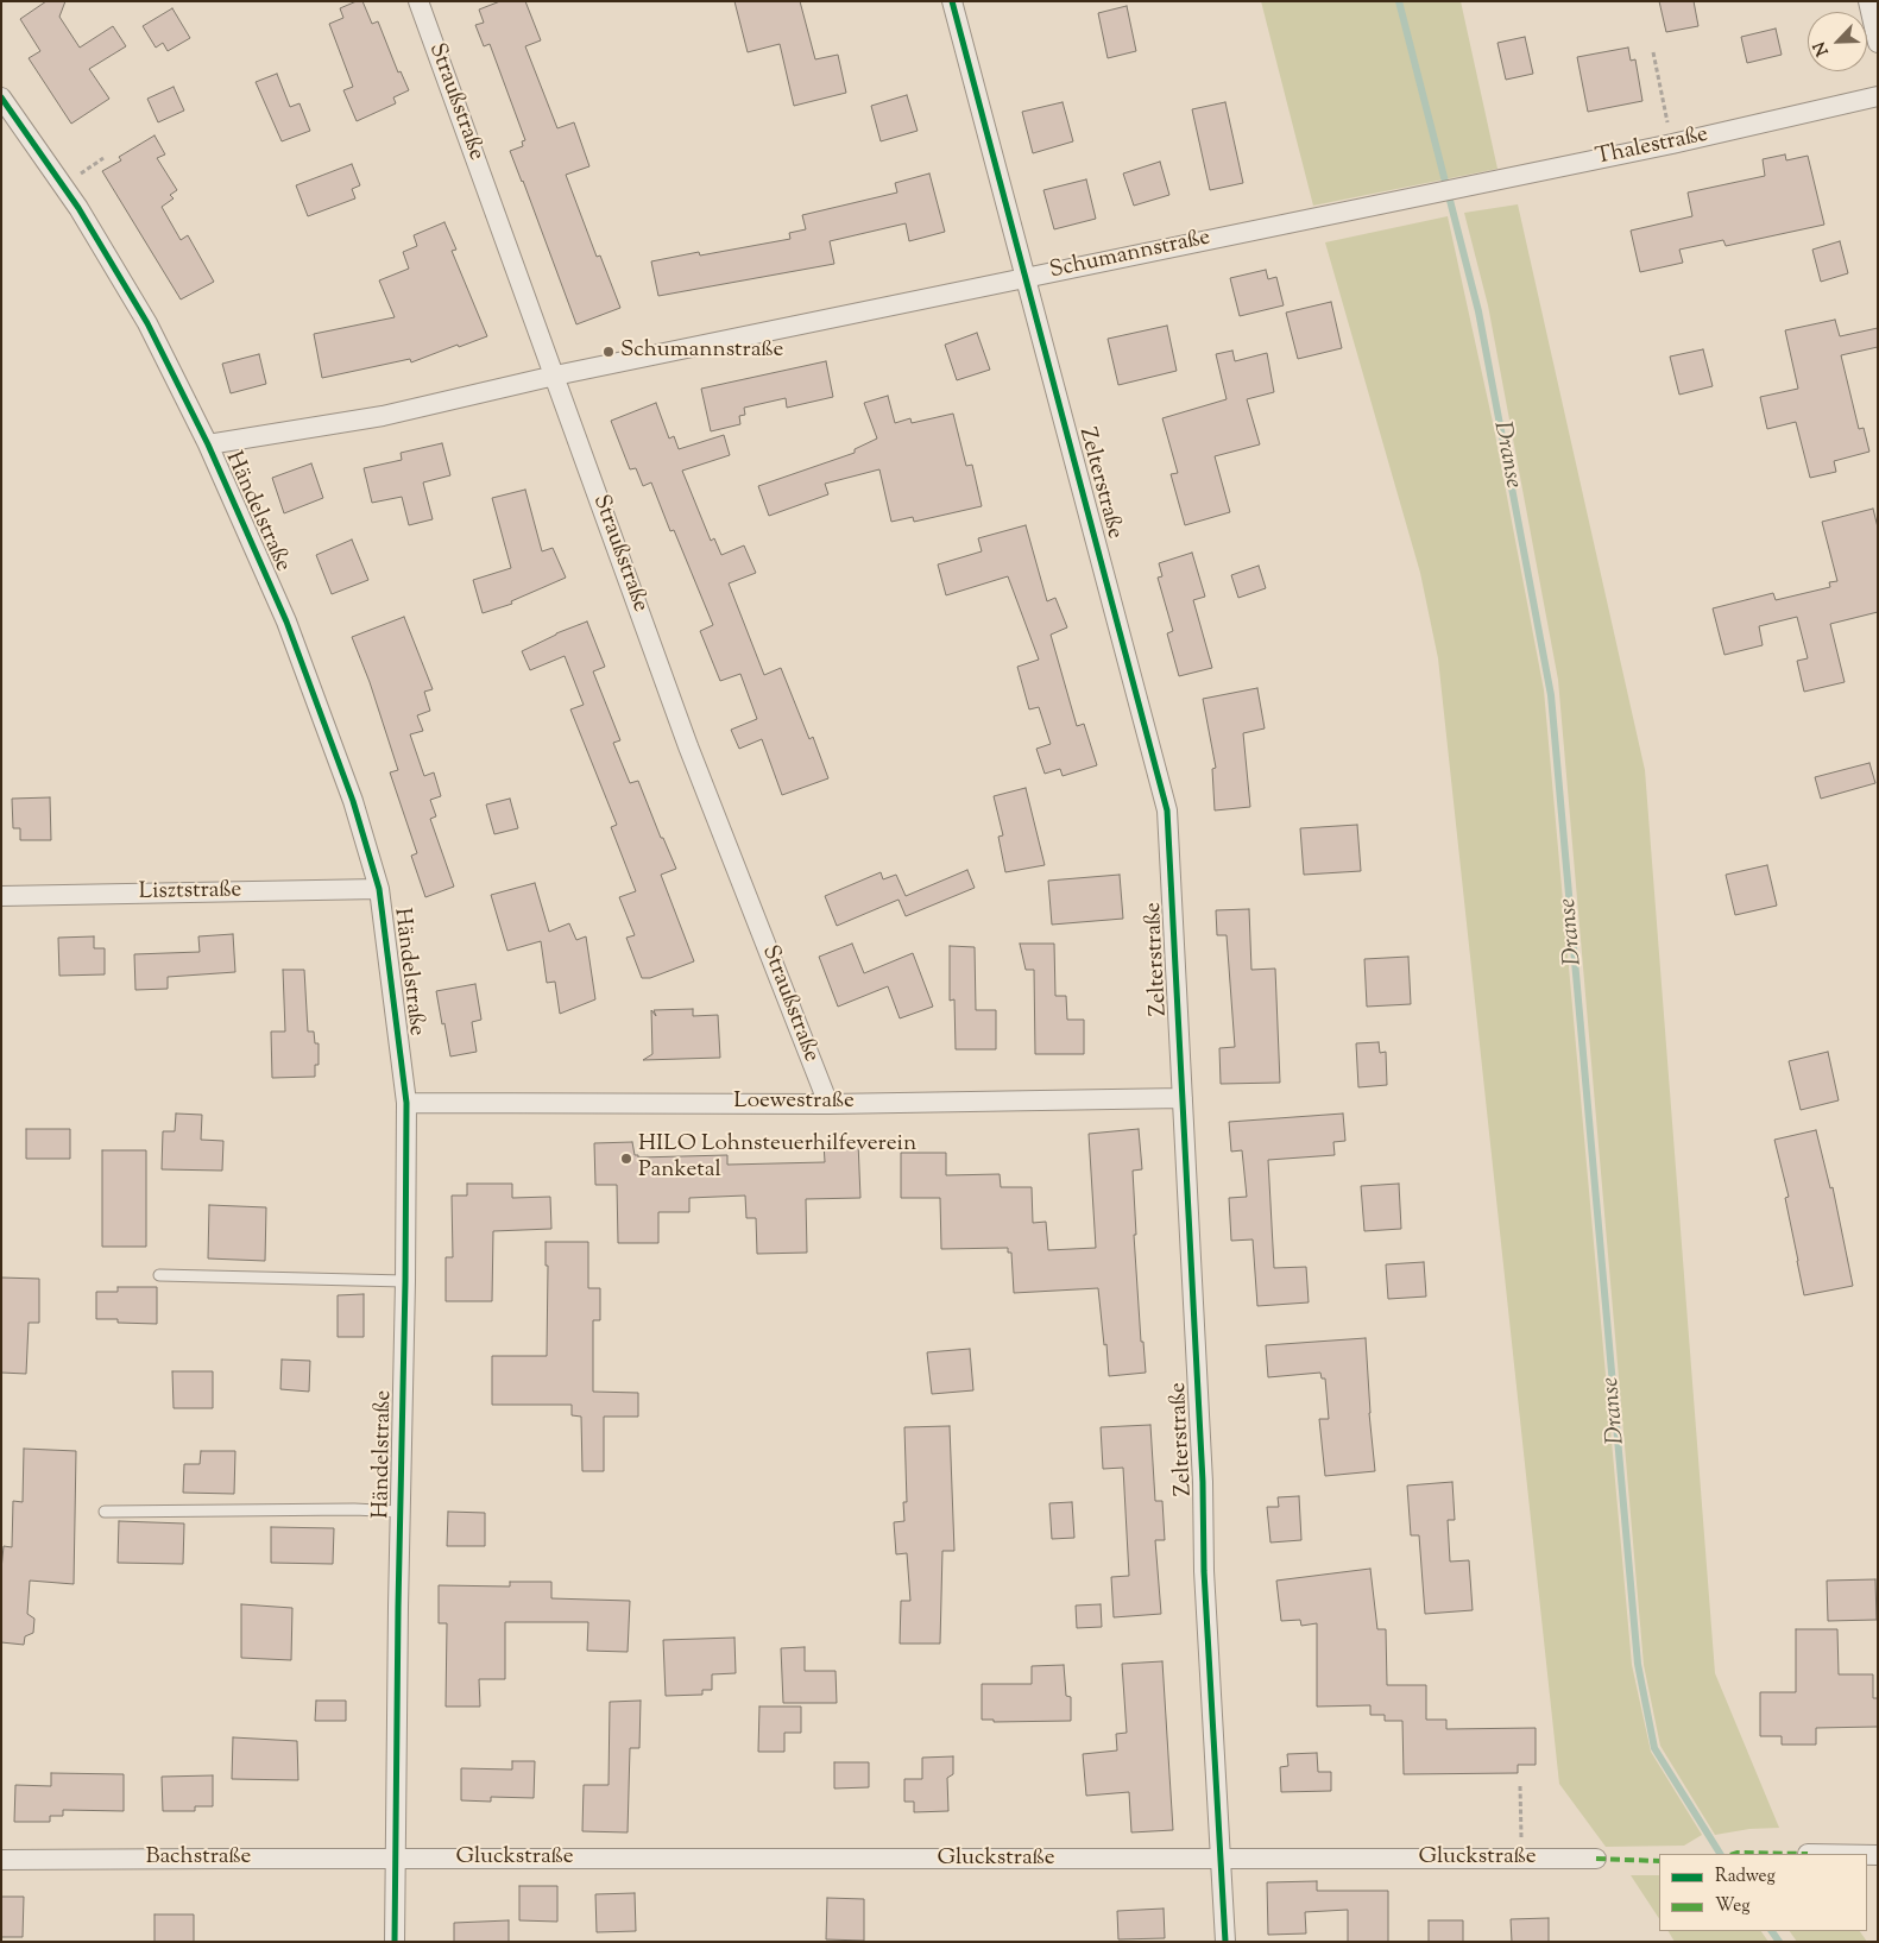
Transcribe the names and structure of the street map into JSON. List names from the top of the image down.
{
  "streets": {
    "street": [
      "Straußstraße",
      "Thalestraße",
      "Schumannstraße",
      "Zelterstraße",
      "Händelstraße",
      "Lisztstraße",
      "Loewestraße",
      "Bachstraße",
      "Gluckstraße"
    ]
  },
  "crossings": [
    ["Straußstraße", "Schumannstraße"],
    ["Straußstraße", "Loewestraße"],
    ["Thalestraße", "Schumannstraße"],
    ["Schumannstraße", "Zelterstraße"],
    ["Schumannstraße", "Händelstraße"],
    ["Zelterstraße", "Loewestraße"],
    ["Zelterstraße", "Gluckstraße"],
    ["Händelstraße", "Lisztstraße"],
    ["Händelstraße", "Loewestraße"],
    ["Händelstraße", "Bachstraße"],
    ["Händelstraße", "Gluckstraße"],
    ["Bachstraße", "Gluckstraße"]
  ],
  "water": ["Dranse"],
  "places": ["Schumannstraße", "HILO Lohnsteuerhilfeverein Panketal"],
  "legend": ["Radweg", "Weg"],
  "north": "bottom left"
}
